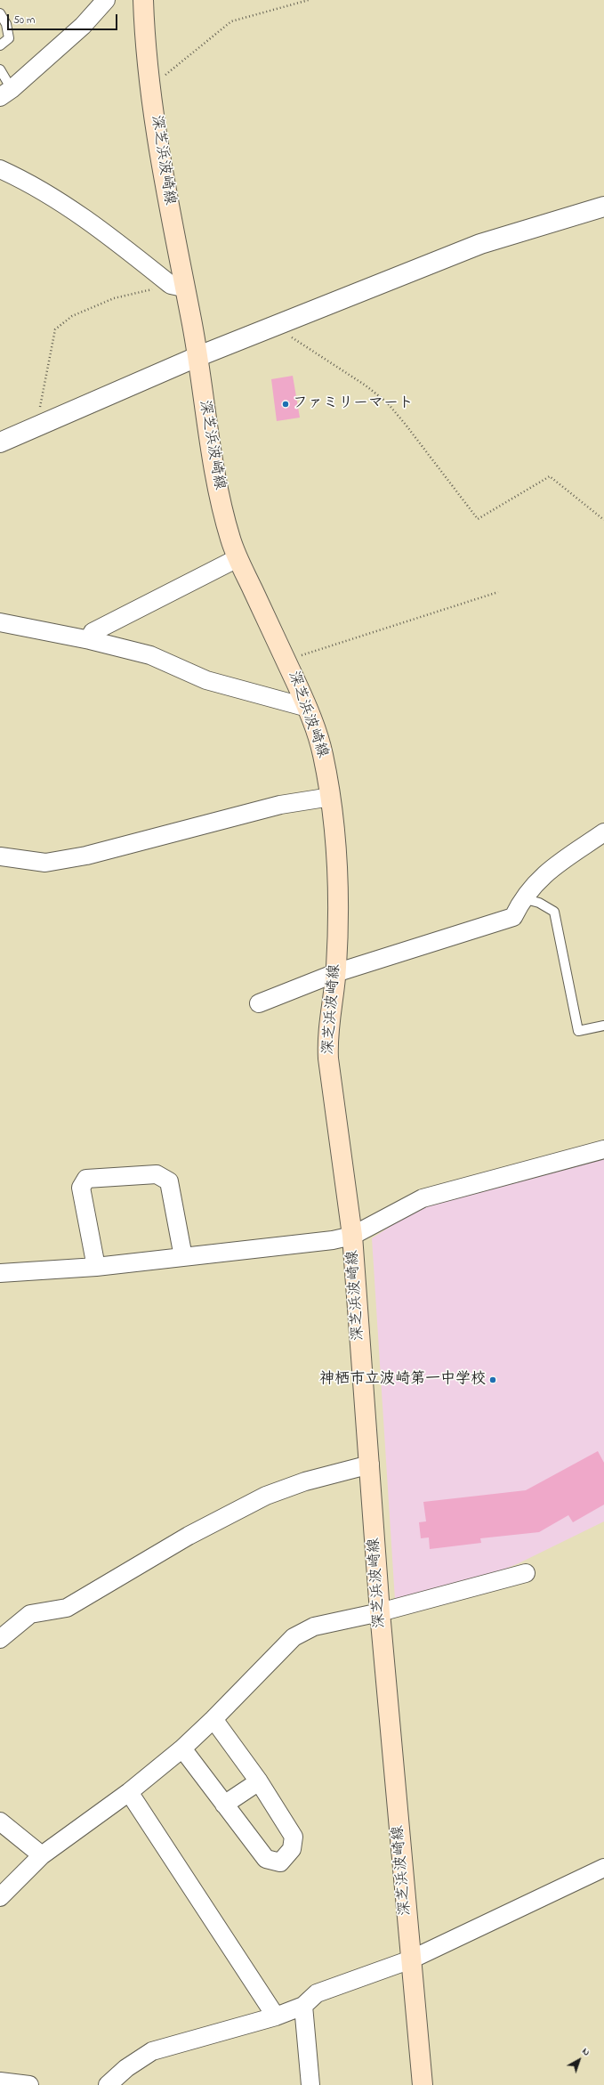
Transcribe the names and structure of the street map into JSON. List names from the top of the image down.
{
  "streets": {
    "main road": ["深芝浜波崎線"]
  },
  "places": ["ファミリーマート", "神栖市立波崎第一中学校"],
  "scale_bar": "50 m",
  "north": "top right"
}
